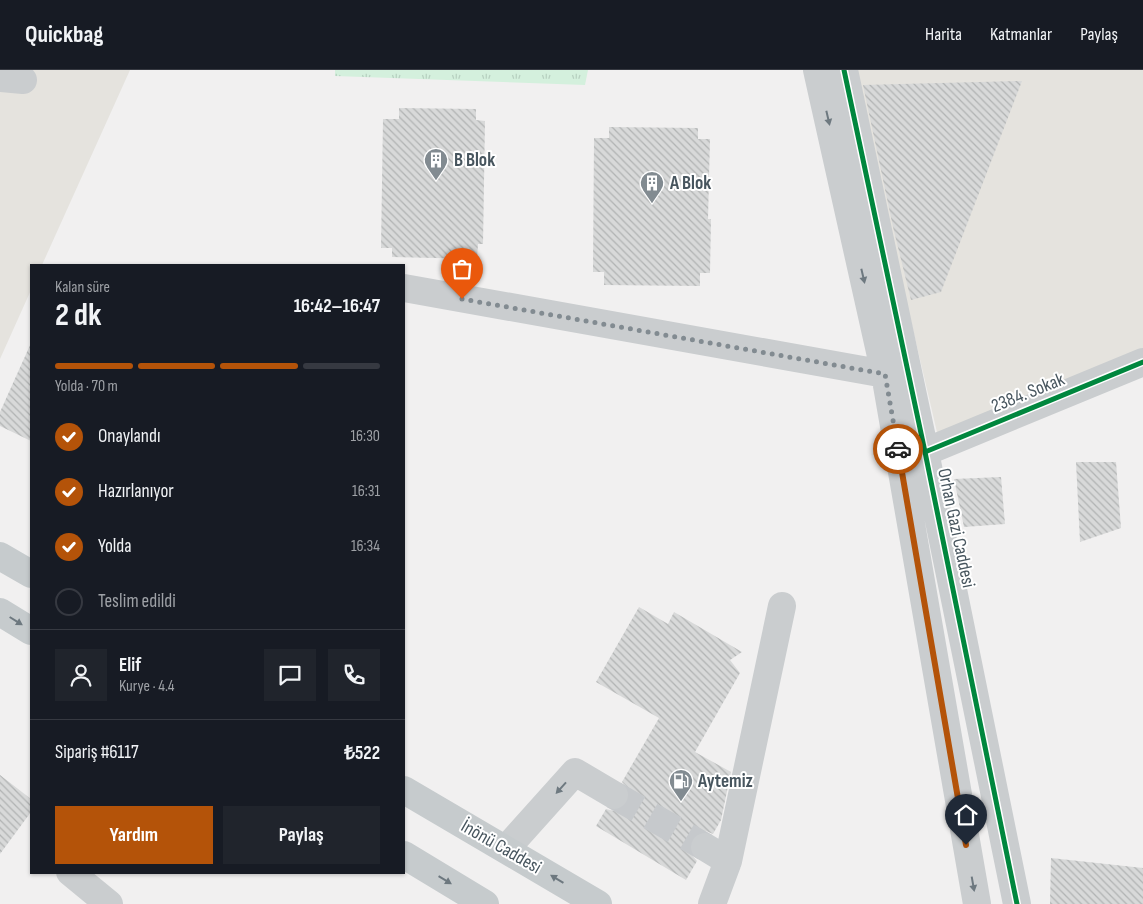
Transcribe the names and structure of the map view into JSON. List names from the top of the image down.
{
  "streets": {
    "main road": ["İnönü Caddesi"],
    "street": ["2384. Sokak", "Orhan Gazi Caddesi"]
  },
  "crossings": [
    ["2384. Sokak", "Orhan Gazi Caddesi"]
  ],
  "one_way": ["İnönü Caddesi"],
  "places": {
    "building": ["B Blok", "A Blok"],
    "fuel station": ["Aytemiz"]
  },
  "page": {
    "header": "Quickbag",
    "nav": ["Harita", "Katmanlar", "Paylaş"],
    "heading": ["2 dk", "Kalan süre", "16:42–16:47"],
    "panel": [
      "Elif",
      "Kurye · 4.4",
      "Sipariş #6117",
      "₺522"
    ],
    "bar": "Yolda · 70 m",
    "list": [
      ["Onaylandı", "16:30"],
      ["Hazırlanıyor", "16:31"],
      ["Yolda", "16:34"],
      "Teslim edildi"
    ],
    "buttons": ["Yardım", "Paylaş"]
  }
}
